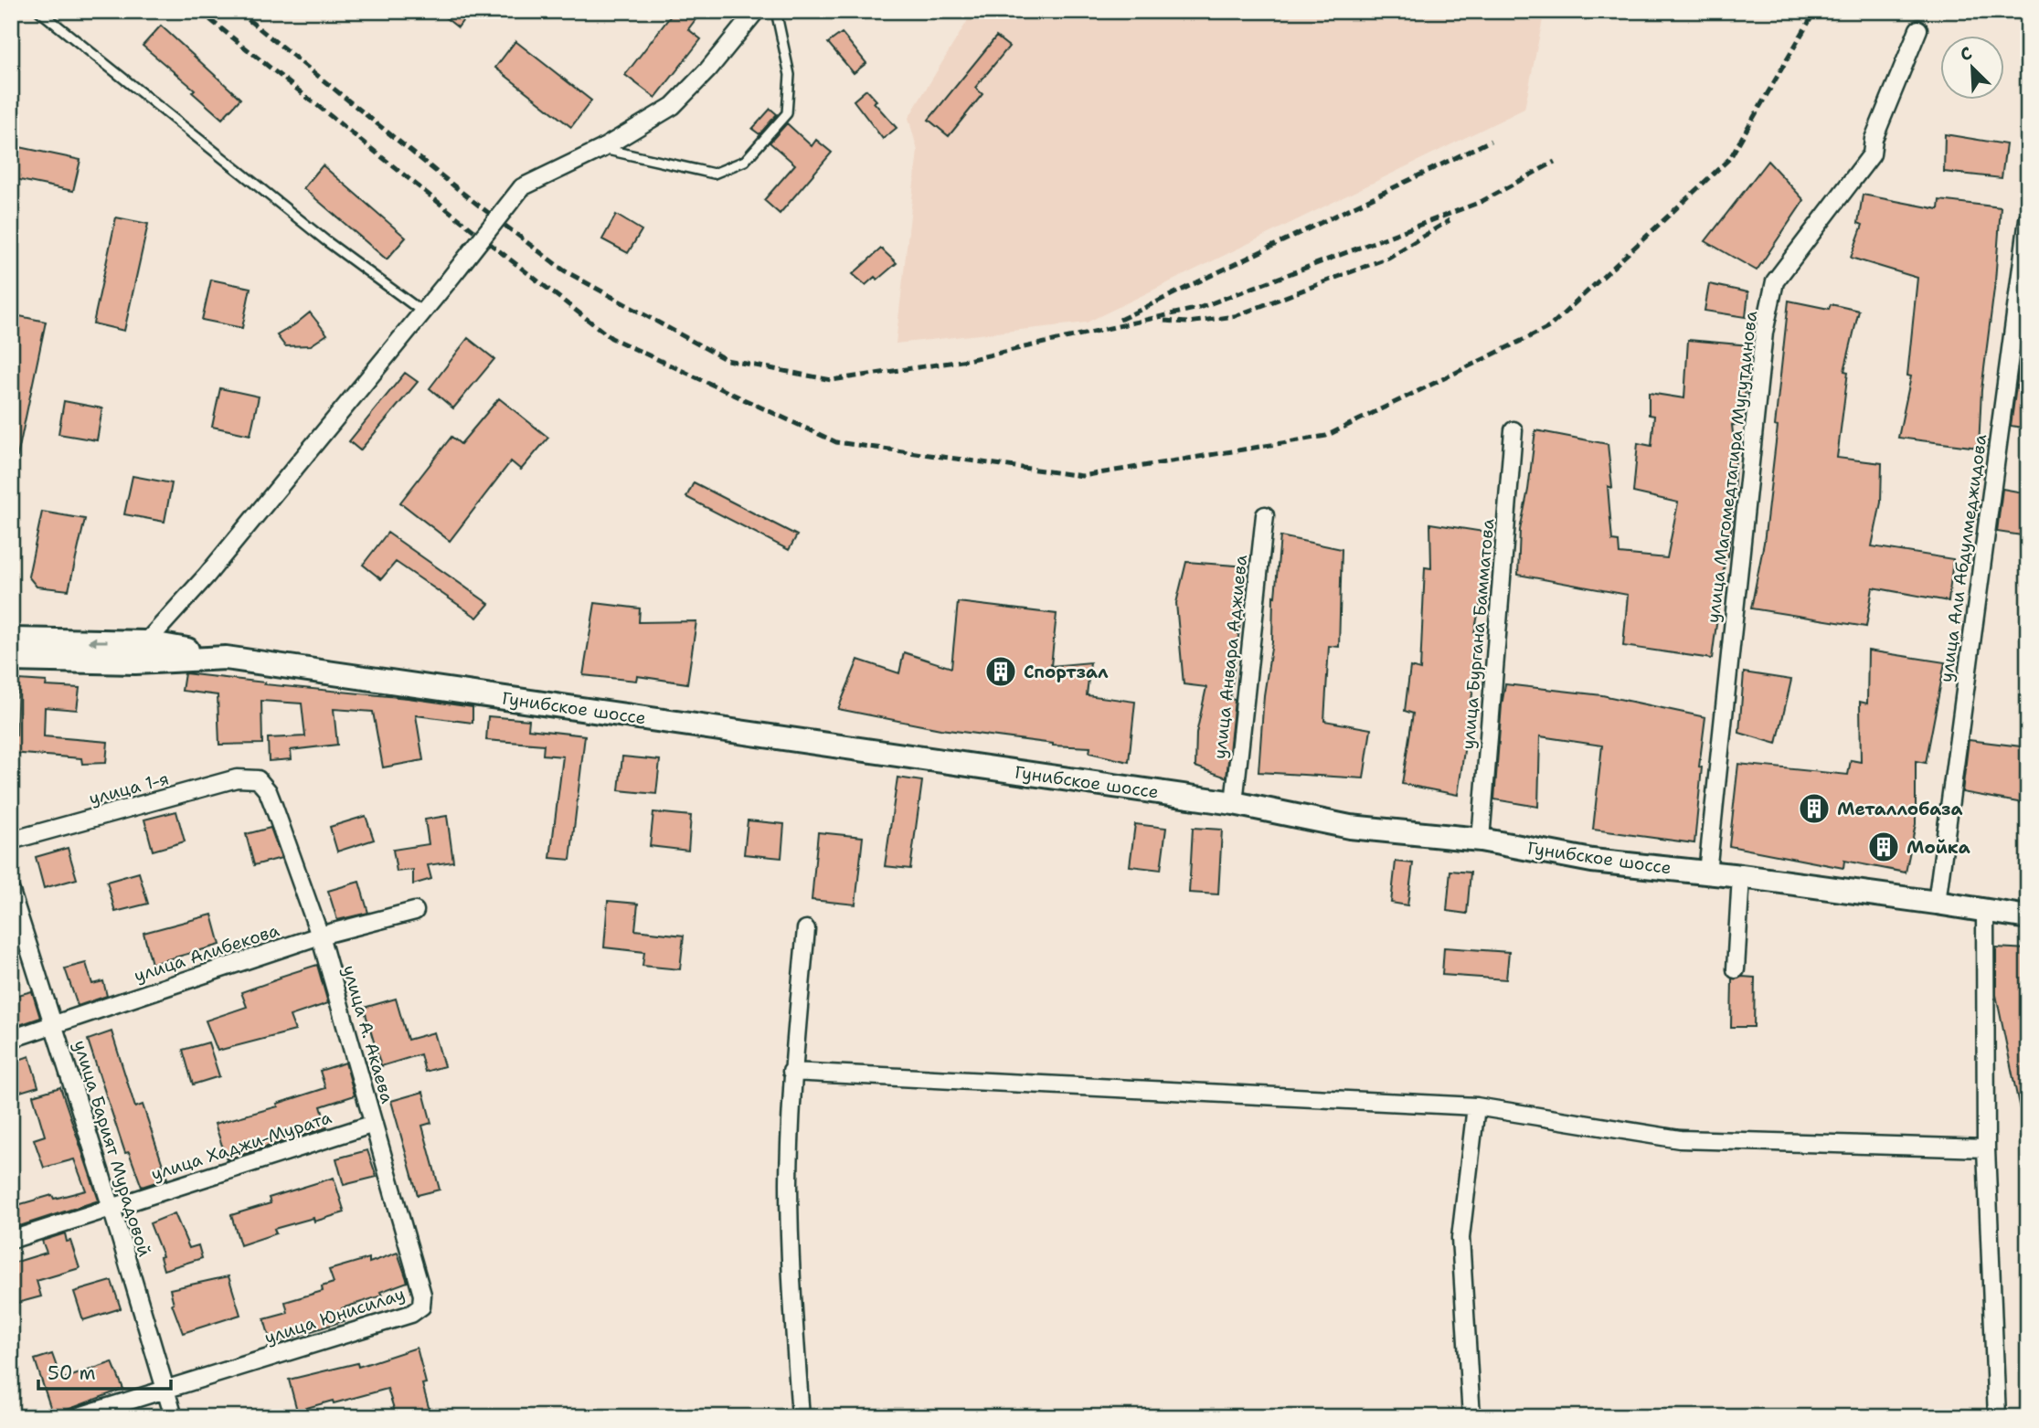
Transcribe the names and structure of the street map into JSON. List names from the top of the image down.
{
  "streets": {
    "main road": ["Гунибское шоссе"],
    "street": [
      "улица Магомедтагира Мугутдинова",
      "улица Али Абдулмеджидова",
      "улица Бургана Бамматова",
      "улица Анвара Аджиева",
      "улица 1-я",
      "улица Алибекова",
      "улица А. Акаева",
      "улица Хаджи-Мурата",
      "улица Барият Мурадовой",
      "улица Юнисилау"
    ]
  },
  "crossings": [
    ["улица Магомедтагира Мугутдинова", "Гунибское шоссе"],
    ["улица Али Абдулмеджидова", "Гунибское шоссе"],
    ["улица Бургана Бамматова", "Гунибское шоссе"],
    ["улица Анвара Аджиева", "Гунибское шоссе"],
    ["улица 1-я", "улица А. Акаева"],
    ["улица Алибекова", "улица А. Акаева"],
    ["улица Алибекова", "улица Барият Мурадовой"],
    ["улица А. Акаева", "улица Хаджи-Мурата"],
    ["улица А. Акаева", "улица Юнисилау"],
    ["улица Хаджи-Мурата", "улица Барият Мурадовой"],
    ["улица Барият Мурадовой", "улица Юнисилау"]
  ],
  "places": {
    "building": ["Спортзал", "Металлобаза", "Мойка"]
  },
  "scale_bar": "50 m",
  "north": "top left"
}
